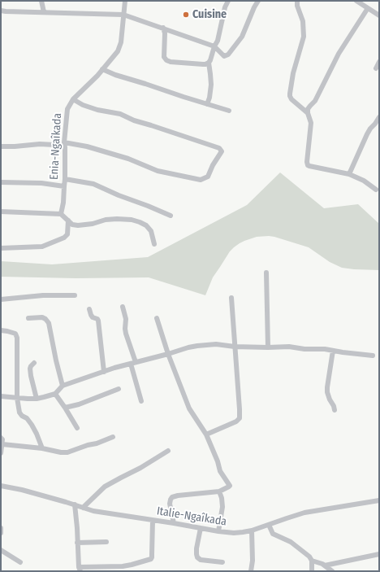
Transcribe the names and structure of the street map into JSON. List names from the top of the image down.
{
  "streets": {
    "street": ["Enia-Ngaîkada", "Italie-Ngaîkada"]
  },
  "places": ["Cuisine"]
}
